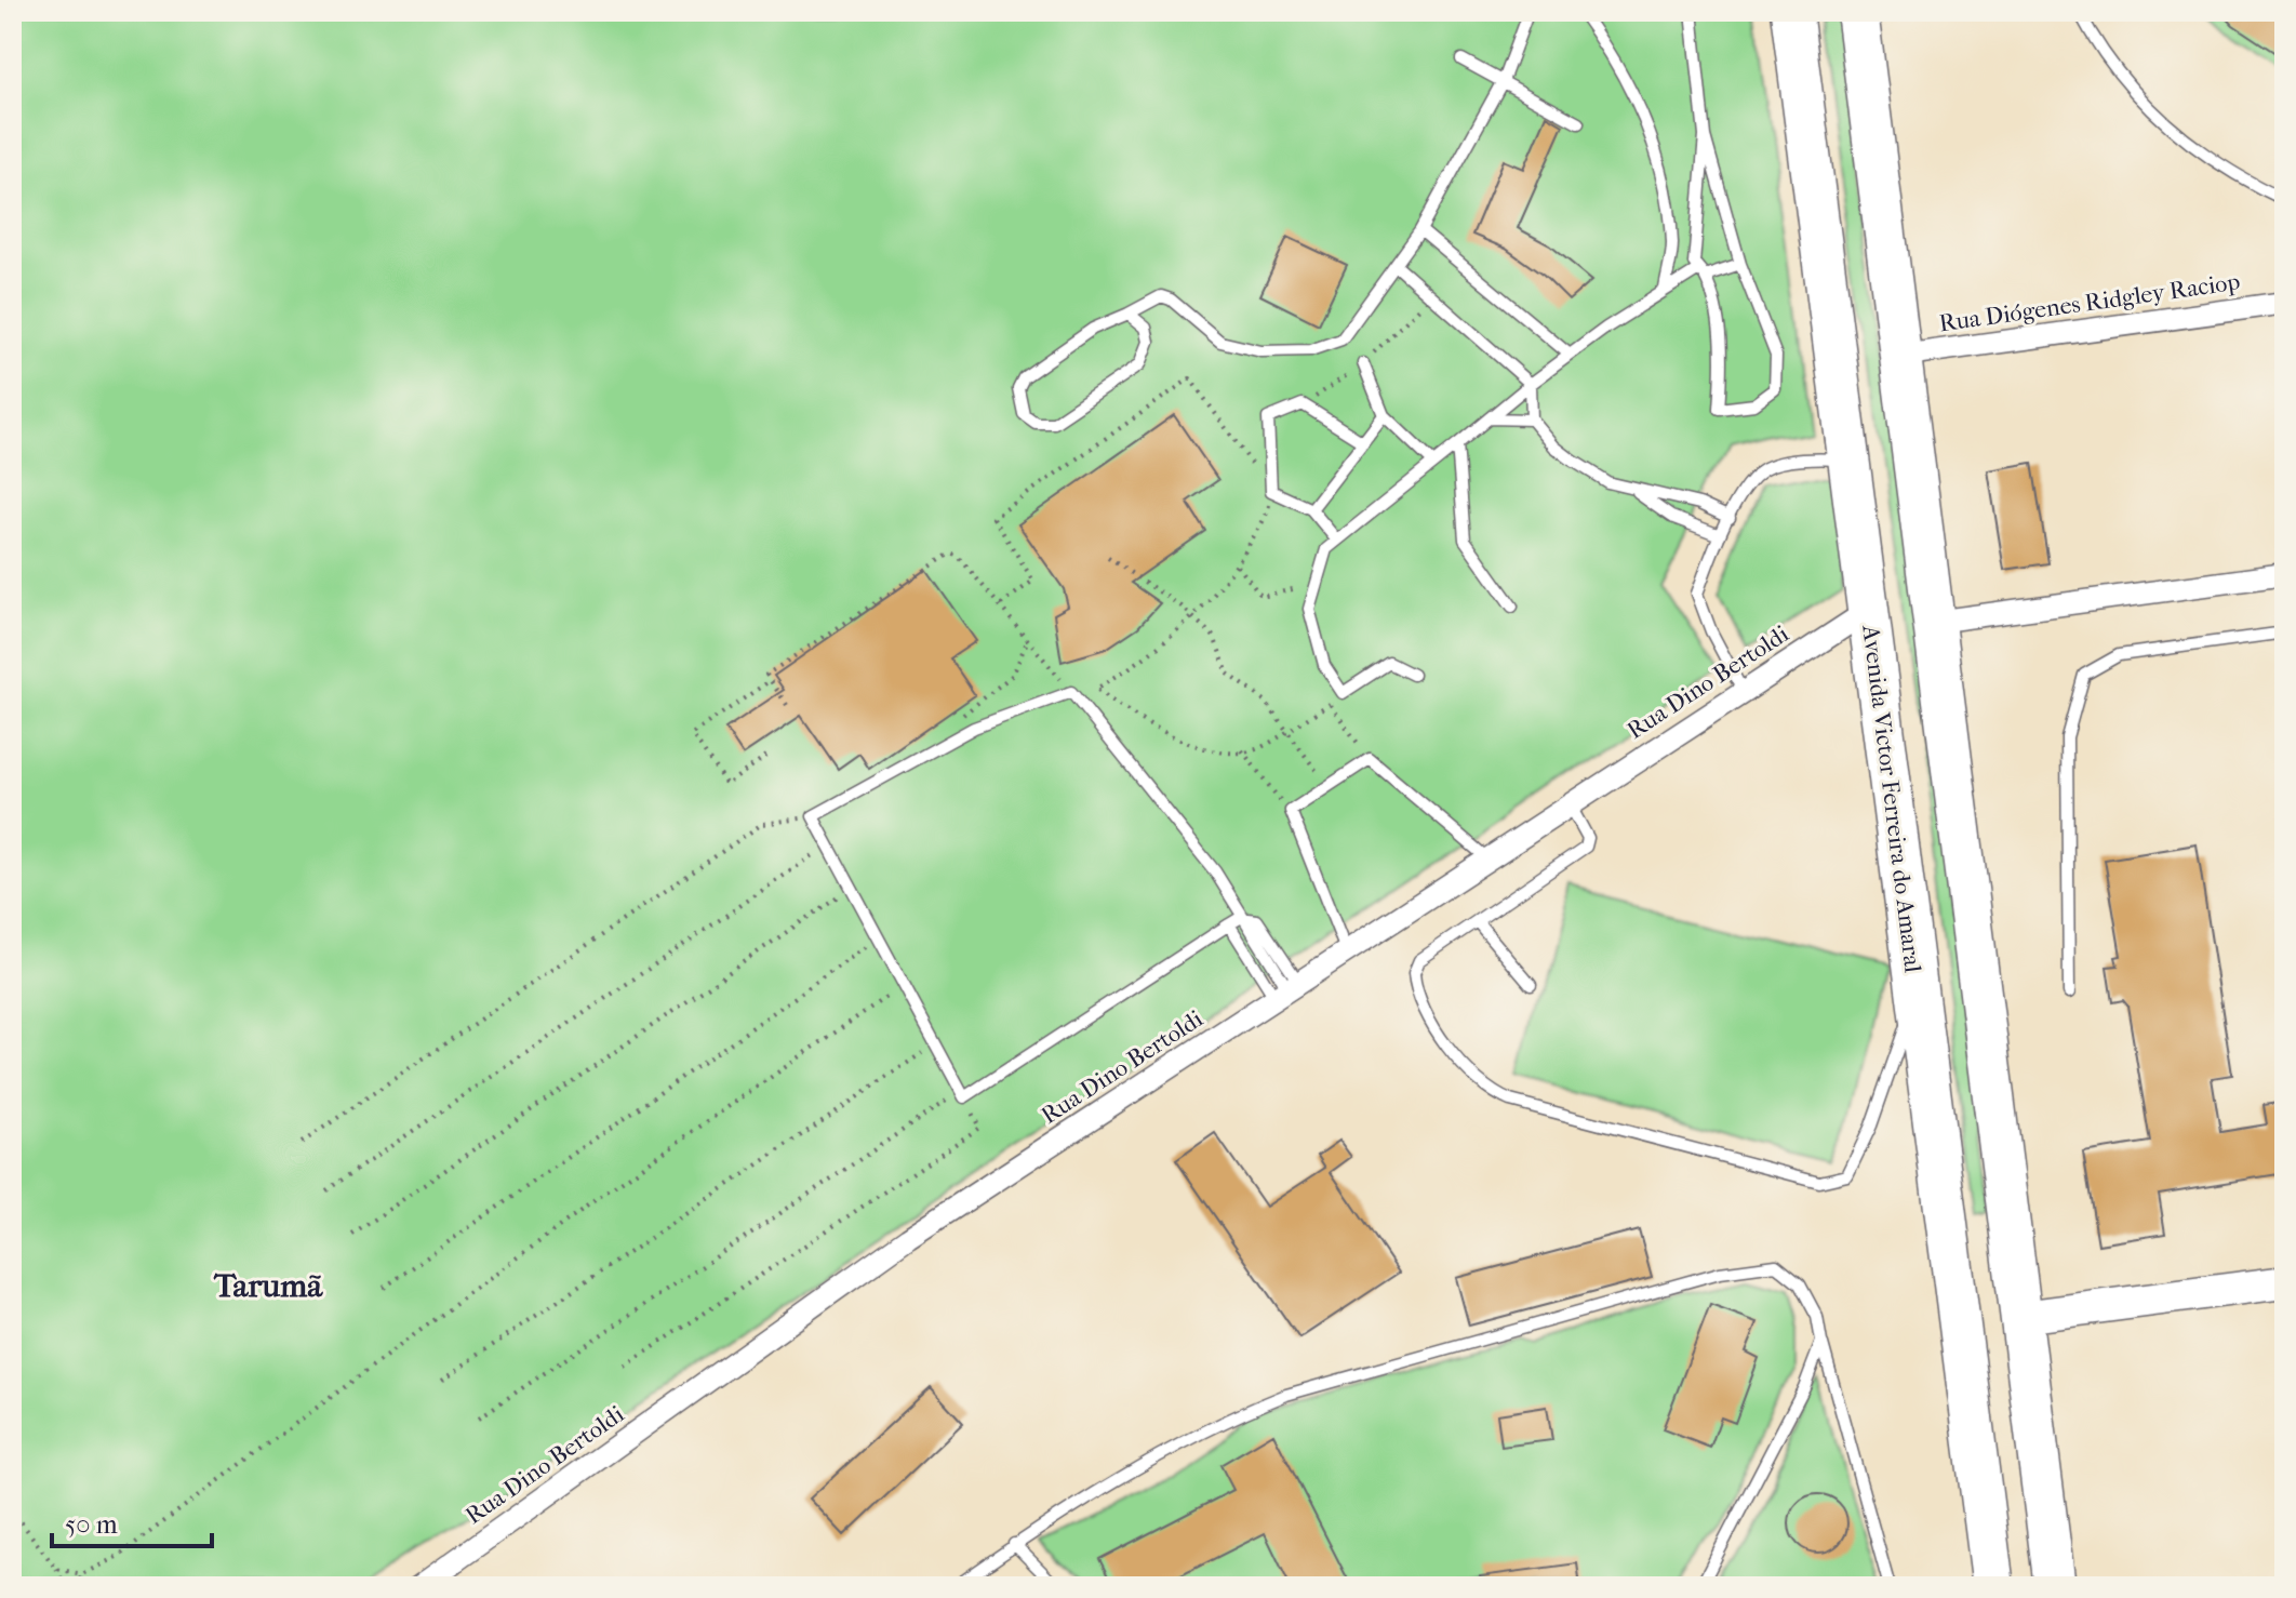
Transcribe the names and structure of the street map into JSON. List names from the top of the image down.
{
  "streets": {
    "highway": ["Avenida Victor Ferreira do Amaral"],
    "street": ["Rua Diógenes Ridgley Raciop", "Rua Dino Bertoldi"]
  },
  "crossings": [
    ["Rua Dino Bertoldi", "Avenida Victor Ferreira do Amaral"]
  ],
  "districts": ["Tarumã"],
  "scale_bar": "50 m"
}
